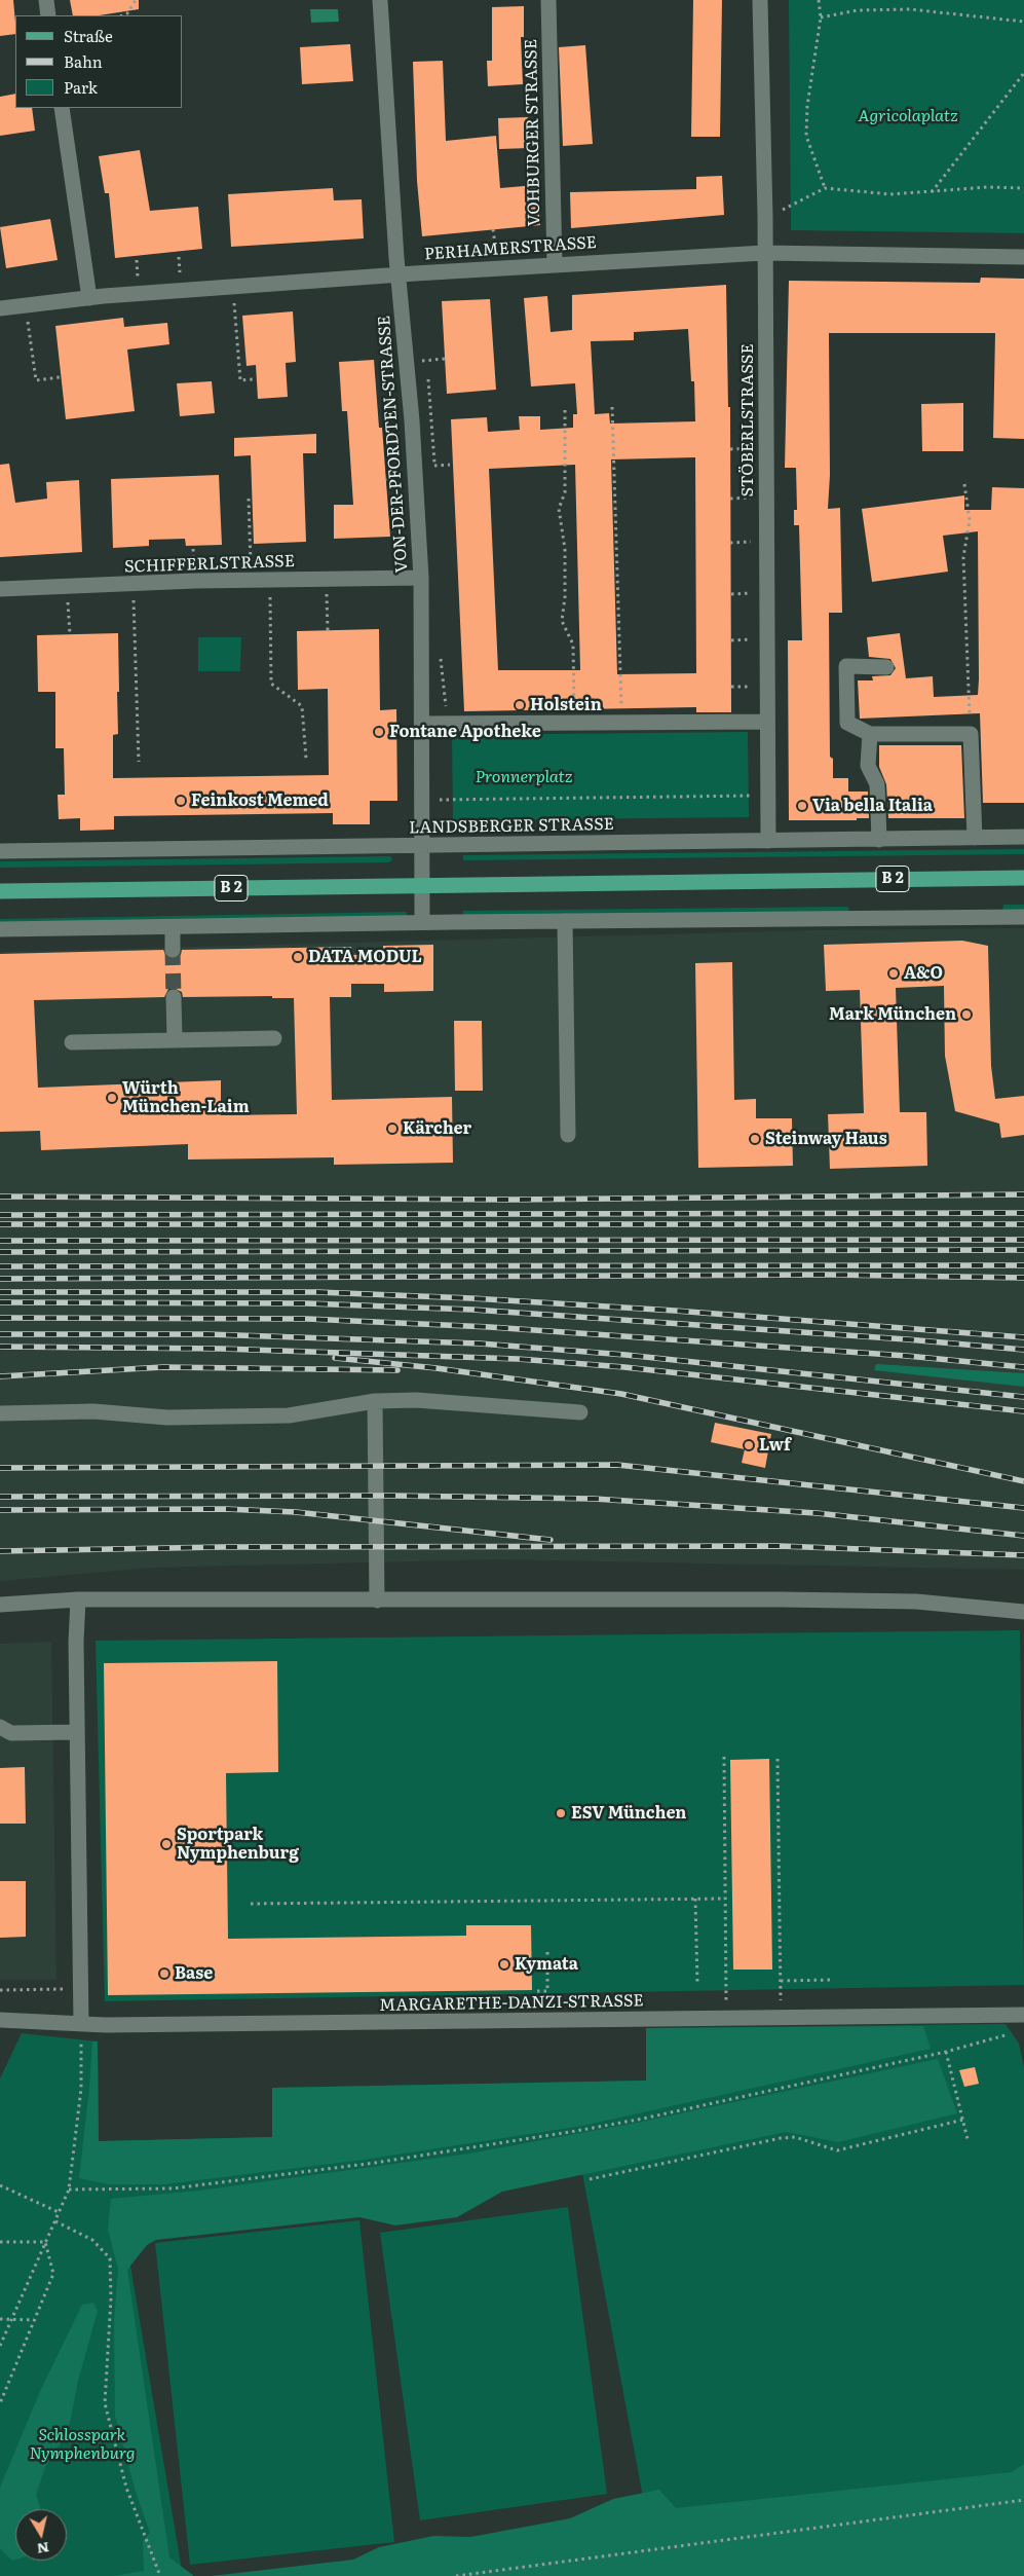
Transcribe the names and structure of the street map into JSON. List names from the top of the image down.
{
  "streets": {
    "main road": ["B 2"],
    "street": [
      "VOHBURGER STRASSE",
      "PERHAMERSTRASSE",
      "STÖBERLSTRASSE",
      "VON-DER-PFORDTEN-STRASSE",
      "SCHIFFERLSTRASSE",
      "LANDSBERGER STRASSE",
      "MARGARETHE-DANZI-STRASSE"
    ]
  },
  "crossings": [
    ["VOHBURGER STRASSE", "PERHAMERSTRASSE"],
    ["PERHAMERSTRASSE", "STÖBERLSTRASSE"],
    ["PERHAMERSTRASSE", "VON-DER-PFORDTEN-STRASSE"],
    ["STÖBERLSTRASSE", "LANDSBERGER STRASSE"],
    ["VON-DER-PFORDTEN-STRASSE", "SCHIFFERLSTRASSE"],
    ["VON-DER-PFORDTEN-STRASSE", "LANDSBERGER STRASSE"],
    ["VON-DER-PFORDTEN-STRASSE", "B 2"]
  ],
  "parks": ["Agricolaplatz", "Pronnerplatz", "Schlosspark Nymphenburg"],
  "places": [
    "Holstein",
    "Fontane Apotheke",
    "Feinkost Memed",
    "Via bella Italia",
    "DATA MODUL",
    "A&O",
    "Mark München",
    "Würth München-Laim",
    "Kärcher",
    "Steinway Haus",
    "Lwf",
    "ESV München",
    "Sportpark Nymphenburg",
    "Kymata",
    "Base"
  ],
  "legend": ["Straße", "Bahn", "Park"],
  "north": "bottom"
}
